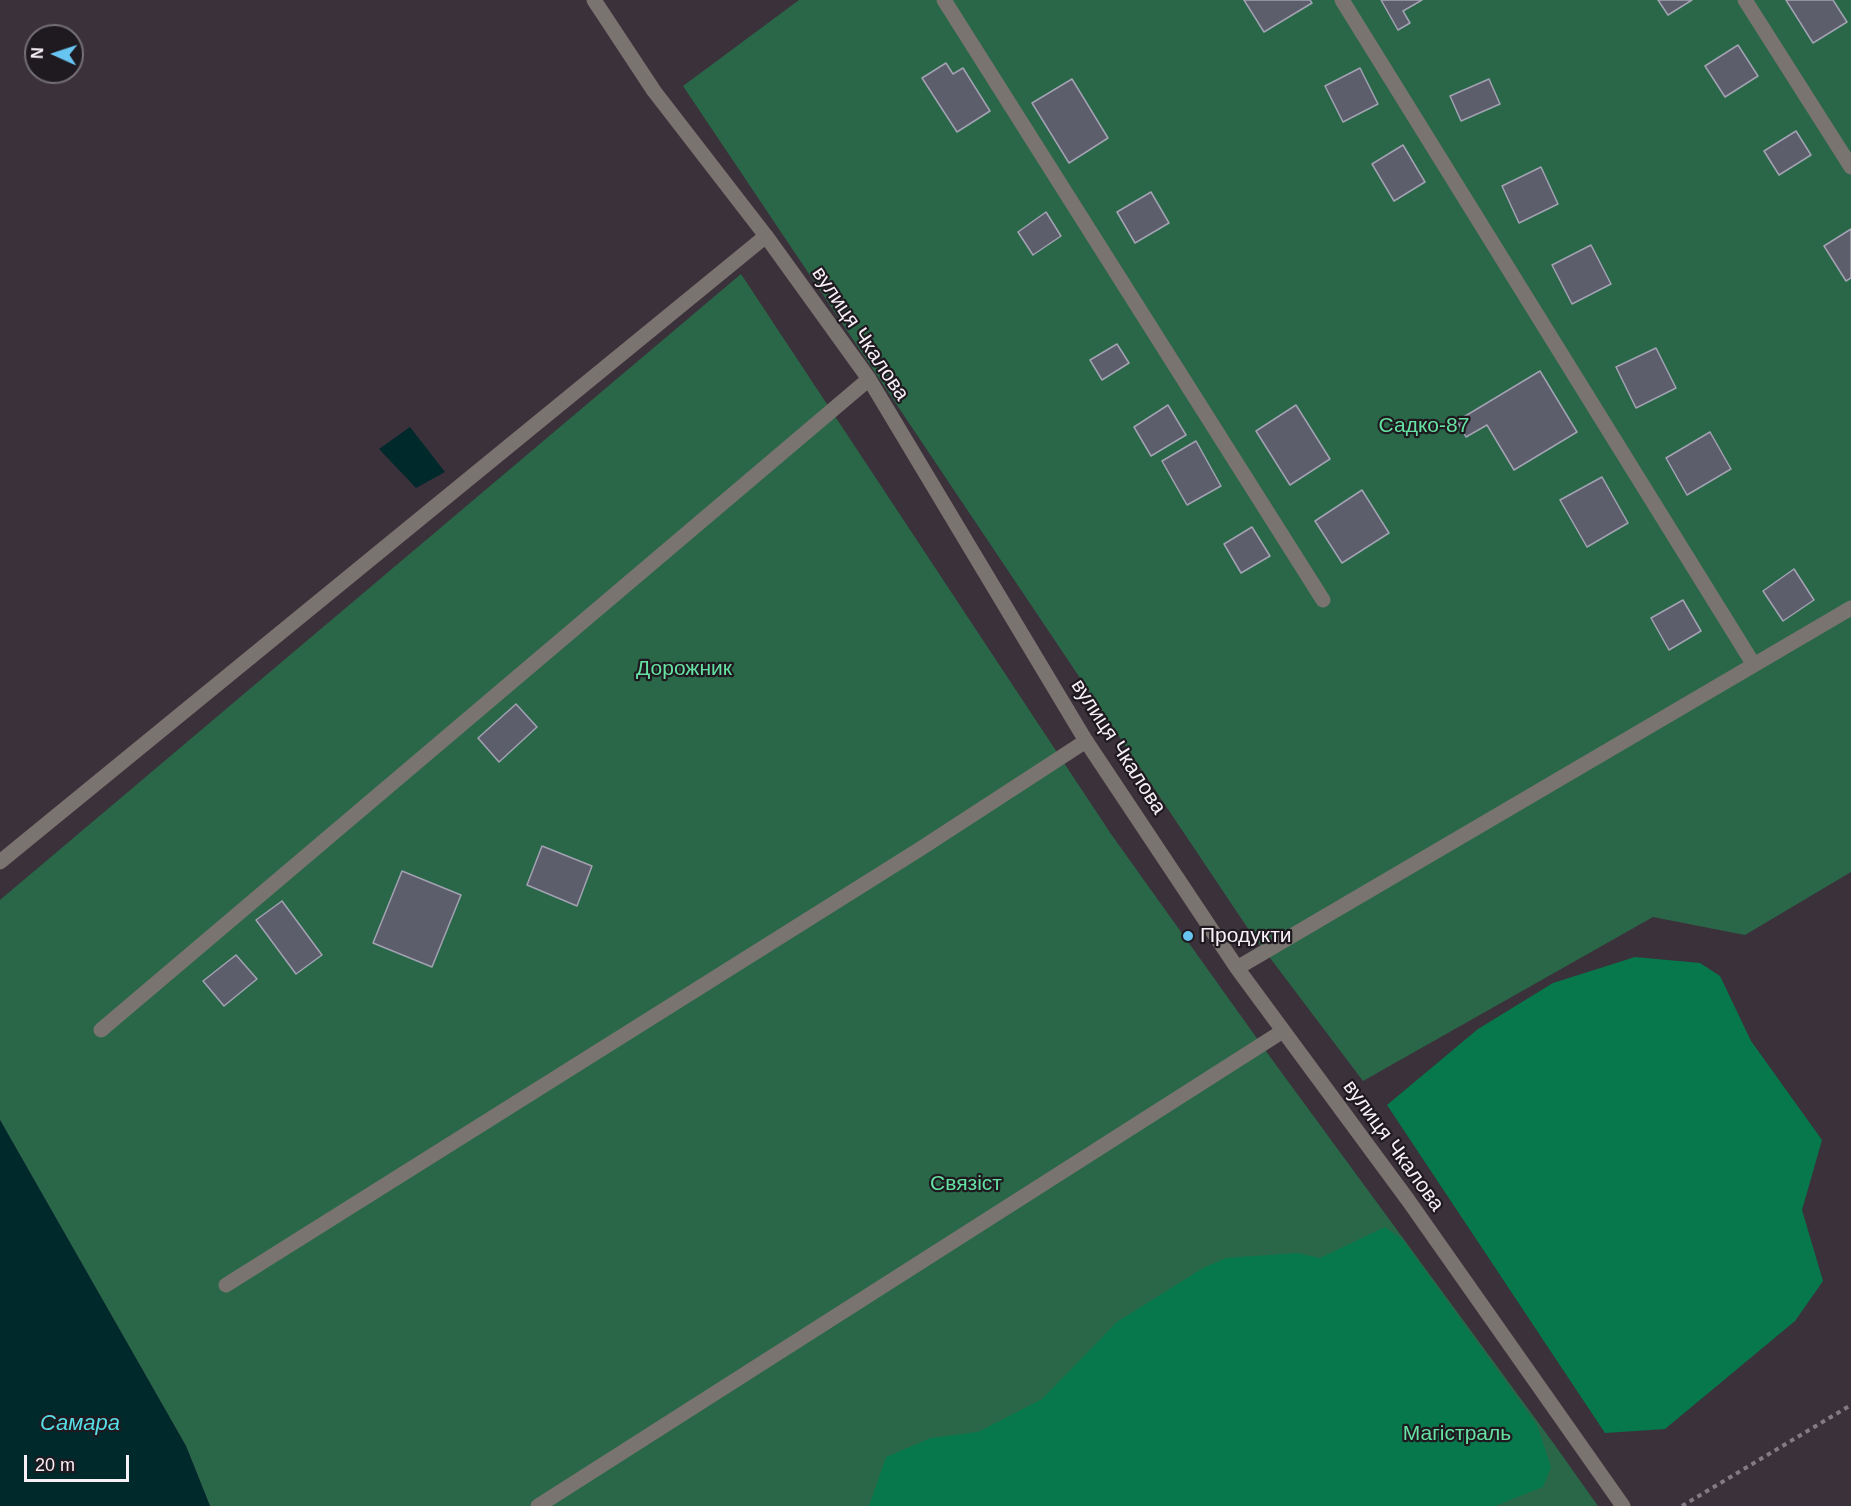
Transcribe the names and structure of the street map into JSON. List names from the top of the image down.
{
  "streets": {
    "street": ["вулиця Чкалова"]
  },
  "water": ["Самара"],
  "parks": [
    "Садко-87",
    "Дорожник",
    "Связіст",
    "Магістраль"
  ],
  "places": ["Продукти"],
  "scale_bar": "20 m",
  "north": "left"
}
